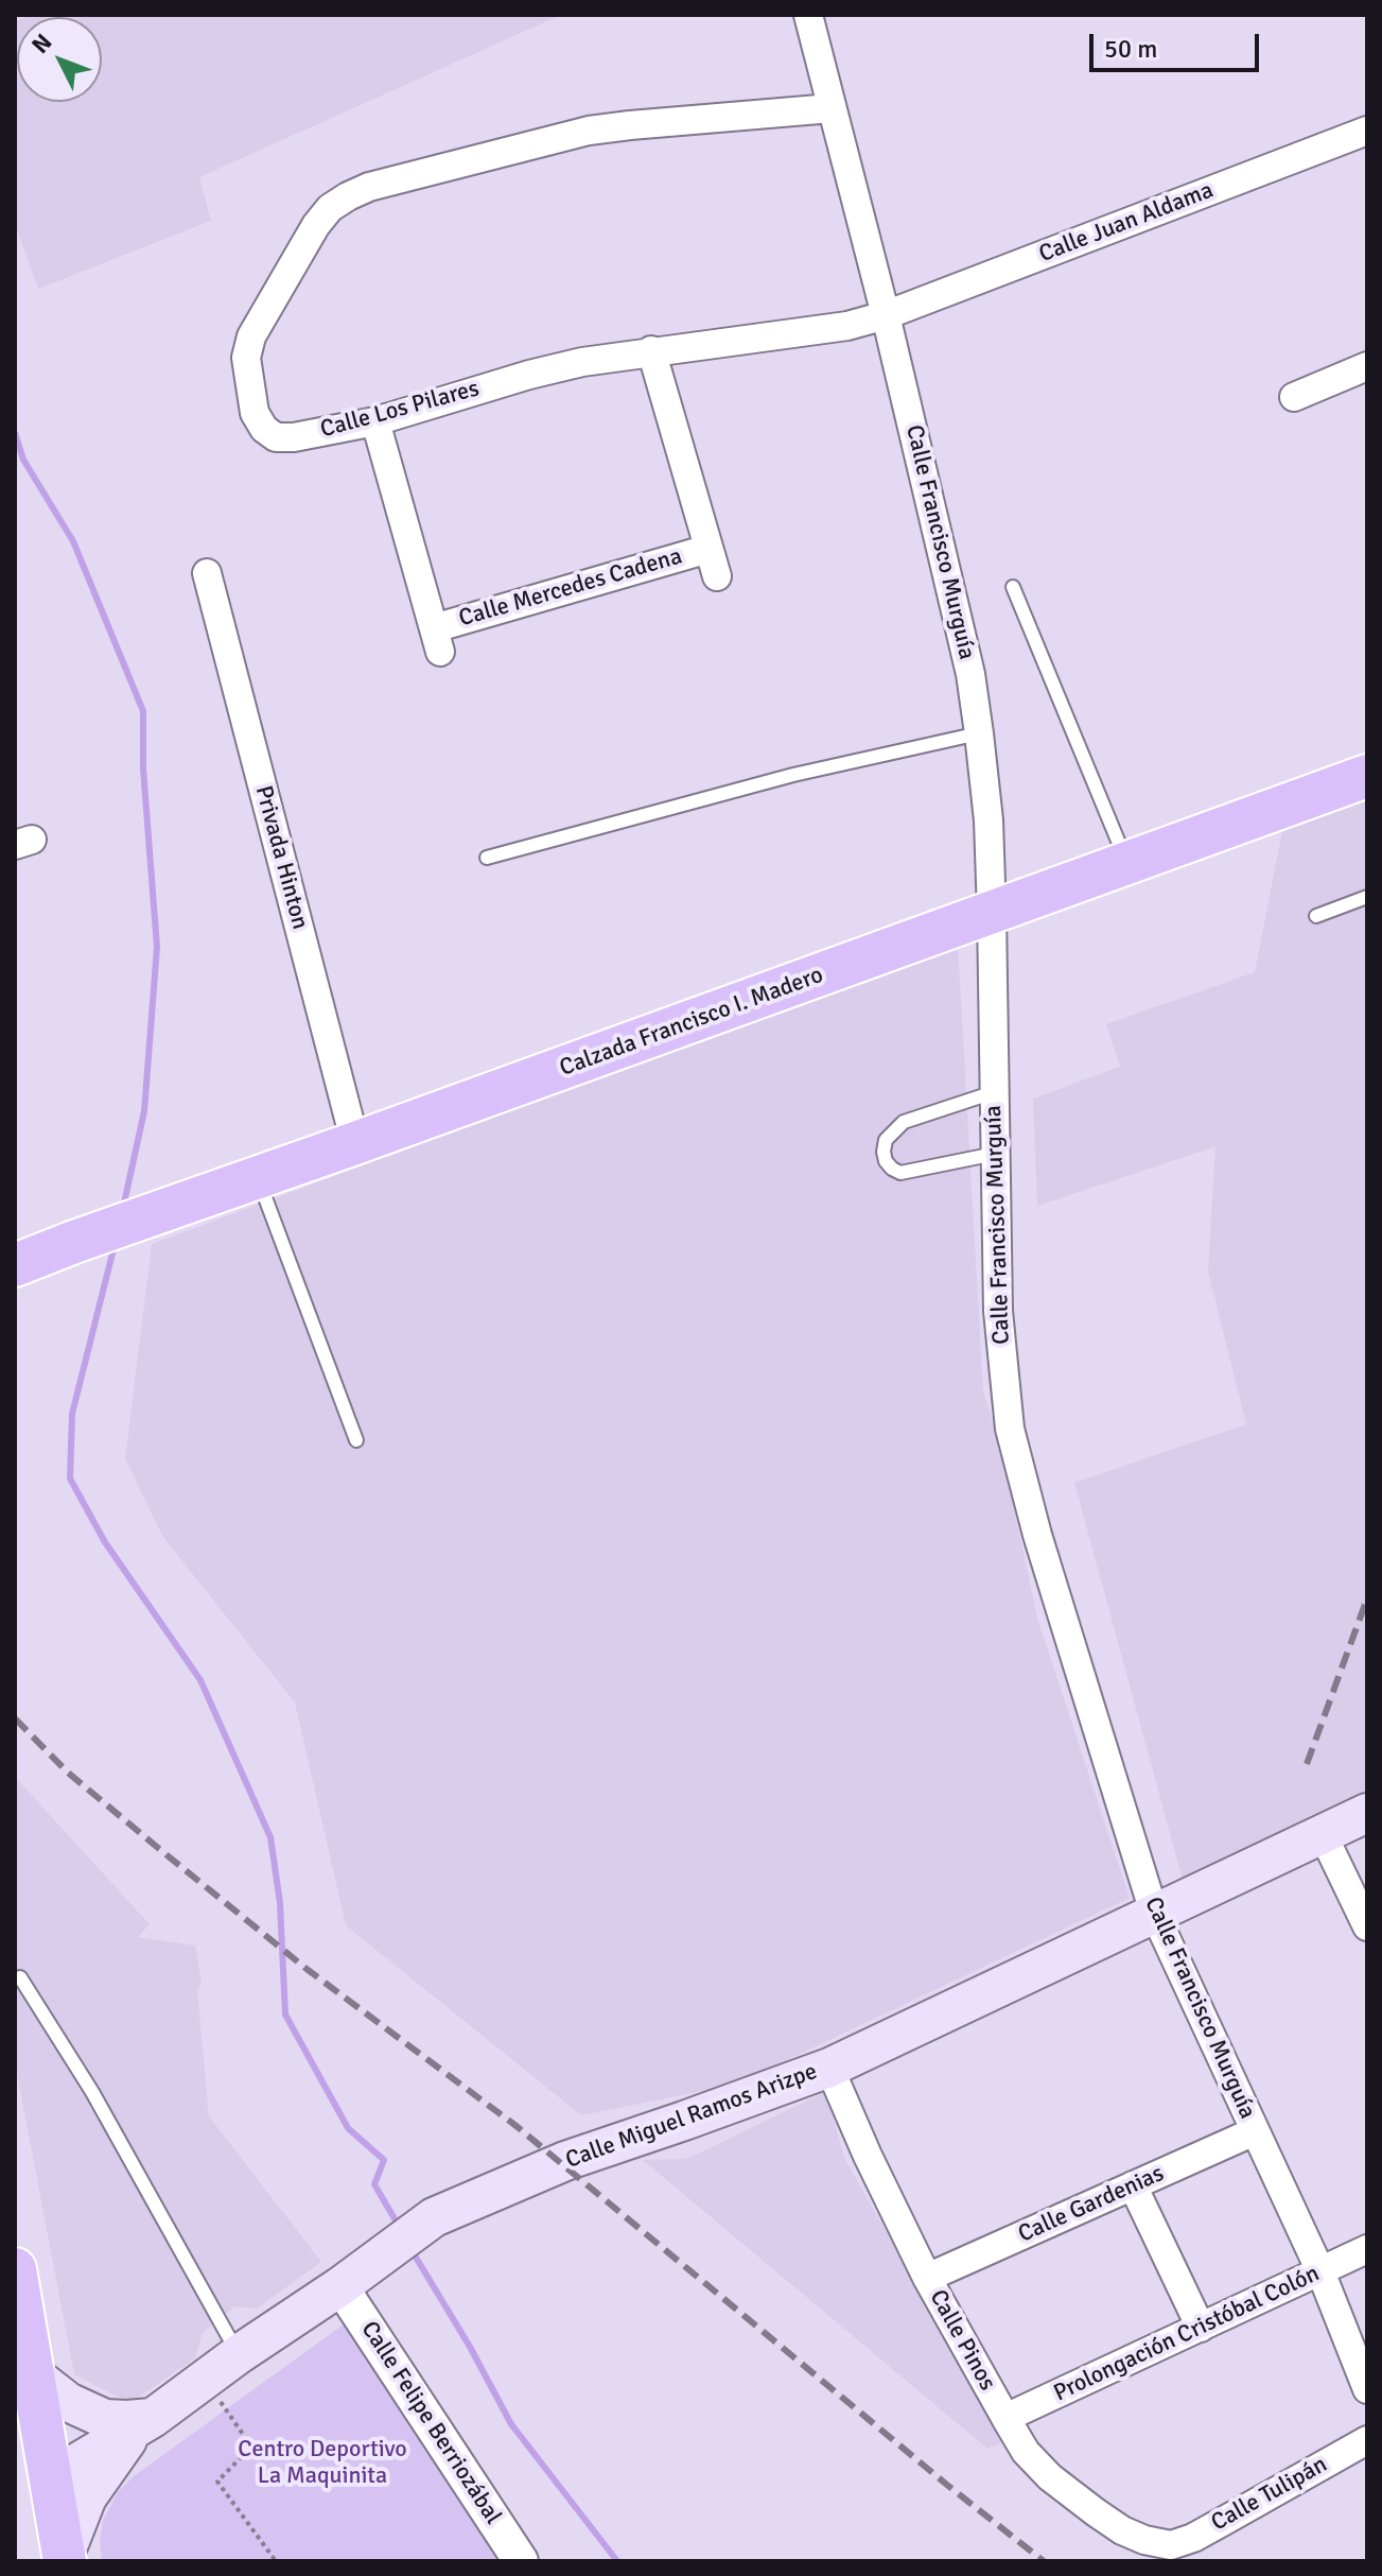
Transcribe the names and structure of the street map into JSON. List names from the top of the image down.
{
  "streets": {
    "main road": ["Calzada Francisco I. Madero", "Calle Miguel Ramos Arizpe"],
    "street": [
      "Calle Juan Aldama",
      "Calle Los Pilares",
      "Calle Francisco Murguía",
      "Calle Mercedes Cadena",
      "Privada Hinton",
      "Calle Gardenias",
      "Prolongación Cristóbal Colón",
      "Calle Pinos",
      "Calle Felipe Berriozábal",
      "Calle Tulipán"
    ]
  },
  "crossings": [
    ["Calle Juan Aldama", "Calle Los Pilares"],
    ["Calle Juan Aldama", "Calle Francisco Murguía"],
    ["Calle Los Pilares", "Calle Francisco Murguía"],
    ["Calle Los Pilares", "Calle Mercedes Cadena"],
    ["Calle Francisco Murguía", "Calzada Francisco I. Madero"],
    ["Calle Francisco Murguía", "Calle Miguel Ramos Arizpe"],
    ["Calle Francisco Murguía", "Calle Gardenias"],
    ["Calle Francisco Murguía", "Prolongación Cristóbal Colón"],
    ["Privada Hinton", "Calzada Francisco I. Madero"],
    ["Calle Miguel Ramos Arizpe", "Calle Pinos"],
    ["Calle Miguel Ramos Arizpe", "Calle Felipe Berriozábal"],
    ["Calle Gardenias", "Calle Pinos"],
    ["Prolongación Cristóbal Colón", "Calle Pinos"],
    ["Calle Pinos", "Calle Tulipán"]
  ],
  "parks": ["Centro Deportivo La Maquinita"],
  "scale_bar": "50 m",
  "north": "top left"
}
